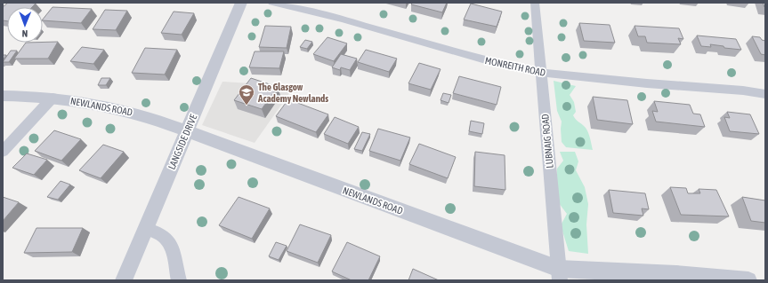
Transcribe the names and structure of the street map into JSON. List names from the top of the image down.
{
  "streets": {
    "street": [
      "MONREITH ROAD",
      "NEWLANDS ROAD",
      "LUBNAIG ROAD",
      "LANGSIDE DRIVE"
    ]
  },
  "crossings": [
    ["MONREITH ROAD", "LUBNAIG ROAD"],
    ["NEWLANDS ROAD", "LUBNAIG ROAD"],
    ["NEWLANDS ROAD", "LANGSIDE DRIVE"]
  ],
  "places": {
    "school or university": ["The Glasgow Academy Newlands"]
  },
  "north": "bottom"
}
